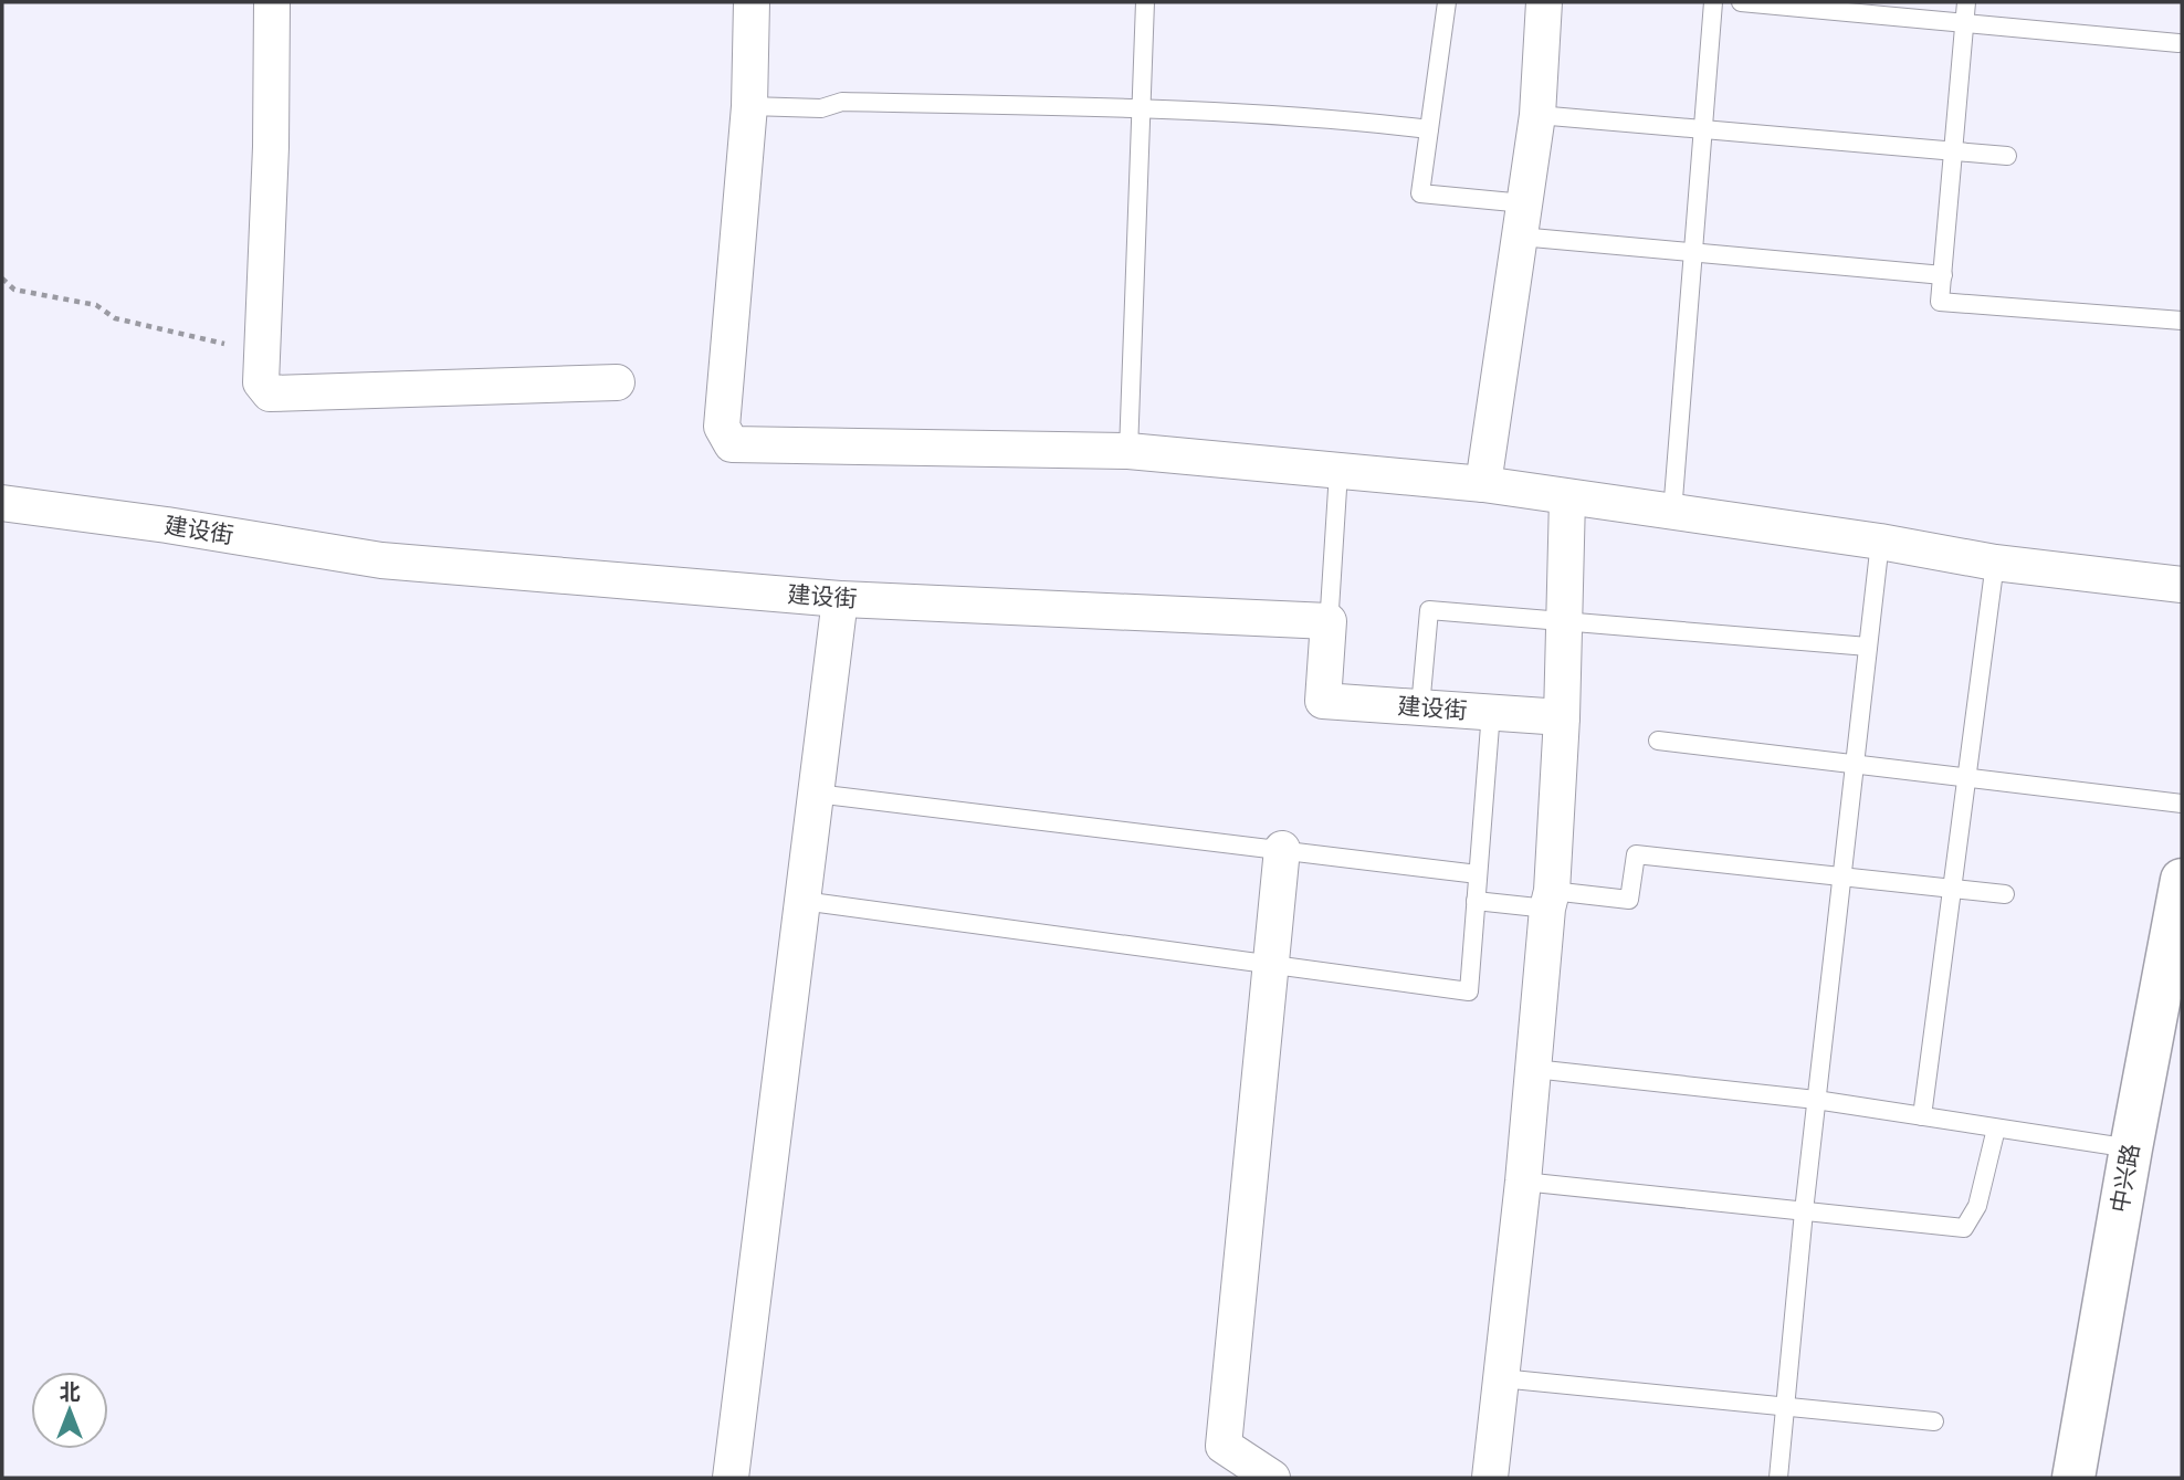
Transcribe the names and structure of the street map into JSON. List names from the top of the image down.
{
  "streets": {
    "main road": ["中兴路"],
    "street": ["建设街"]
  },
  "north": "top"
}
